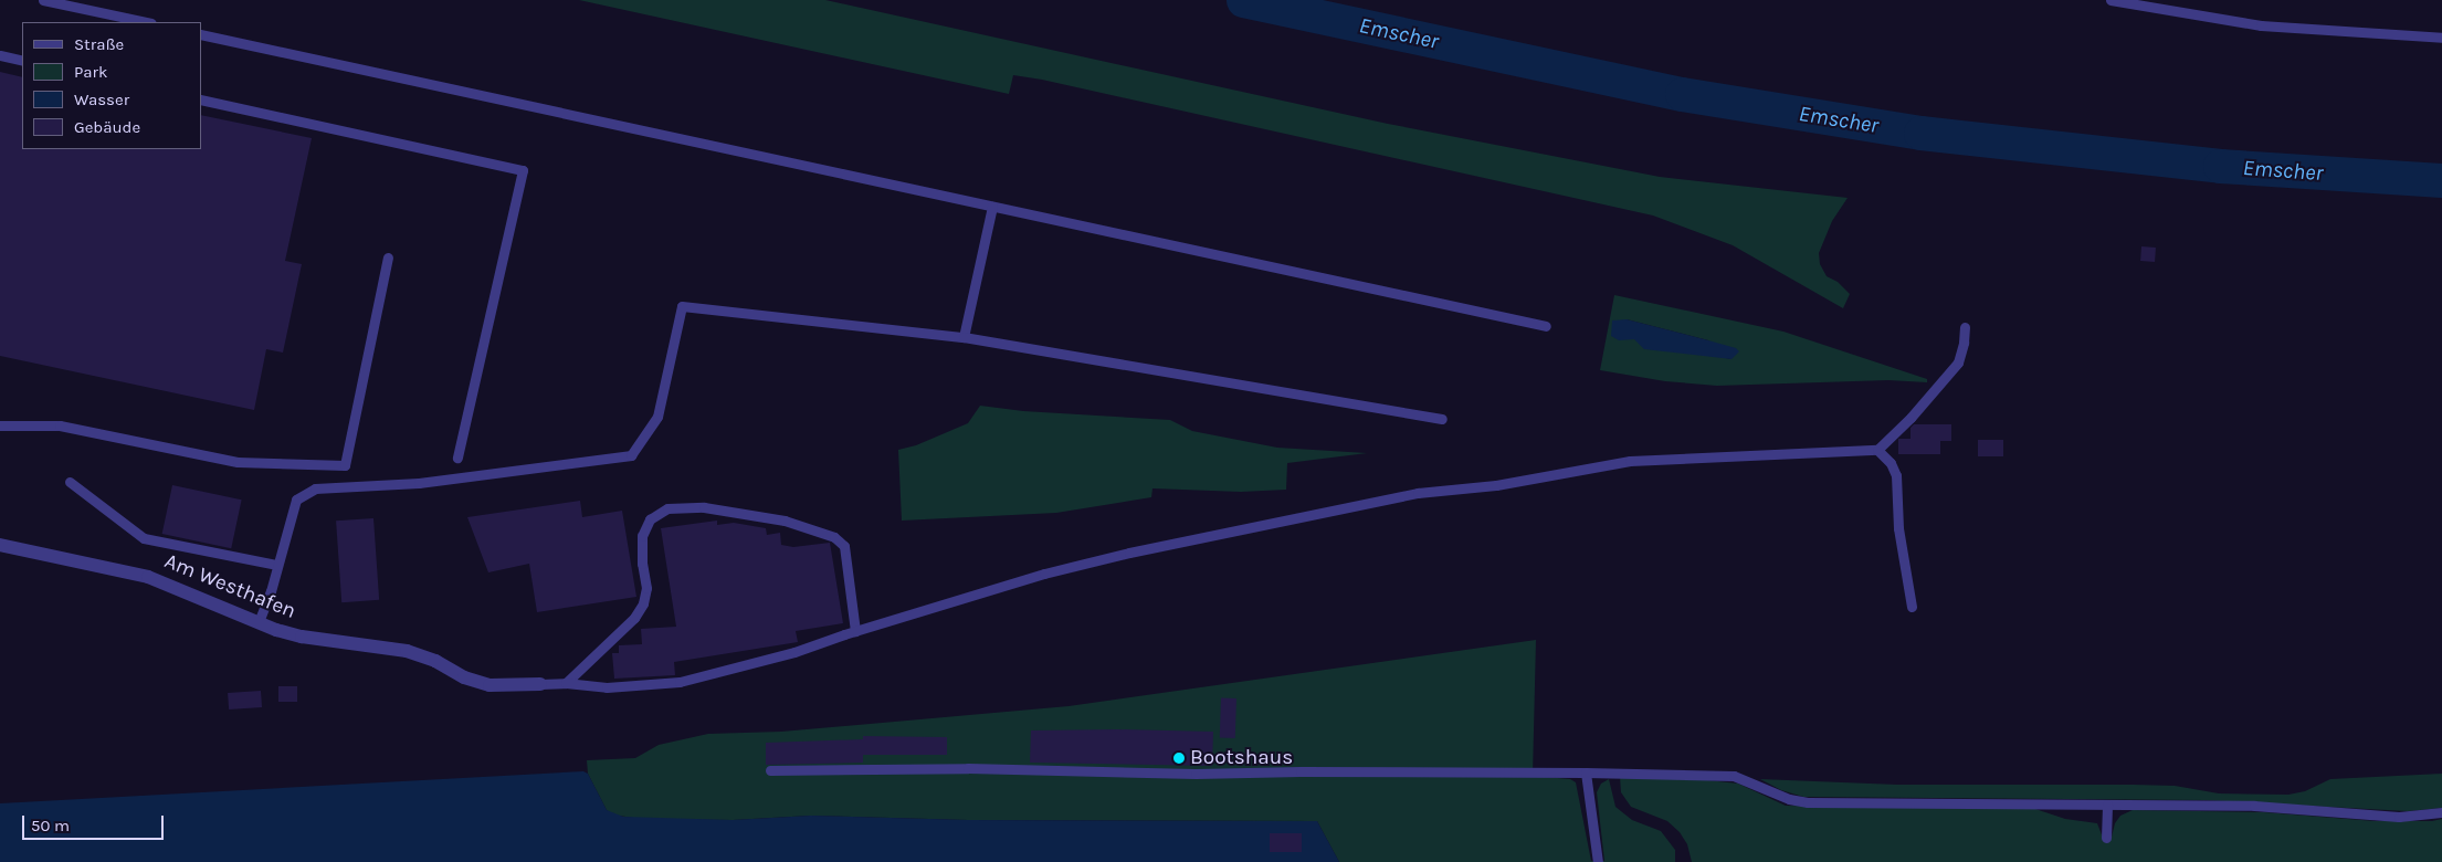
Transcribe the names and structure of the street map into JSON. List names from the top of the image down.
{
  "streets": {
    "street": ["Am Westhafen"]
  },
  "water": ["Emscher"],
  "places": ["Bootshaus"],
  "legend": [
    "Straße",
    "Park",
    "Wasser",
    "Gebäude"
  ],
  "scale_bar": "50 m"
}
